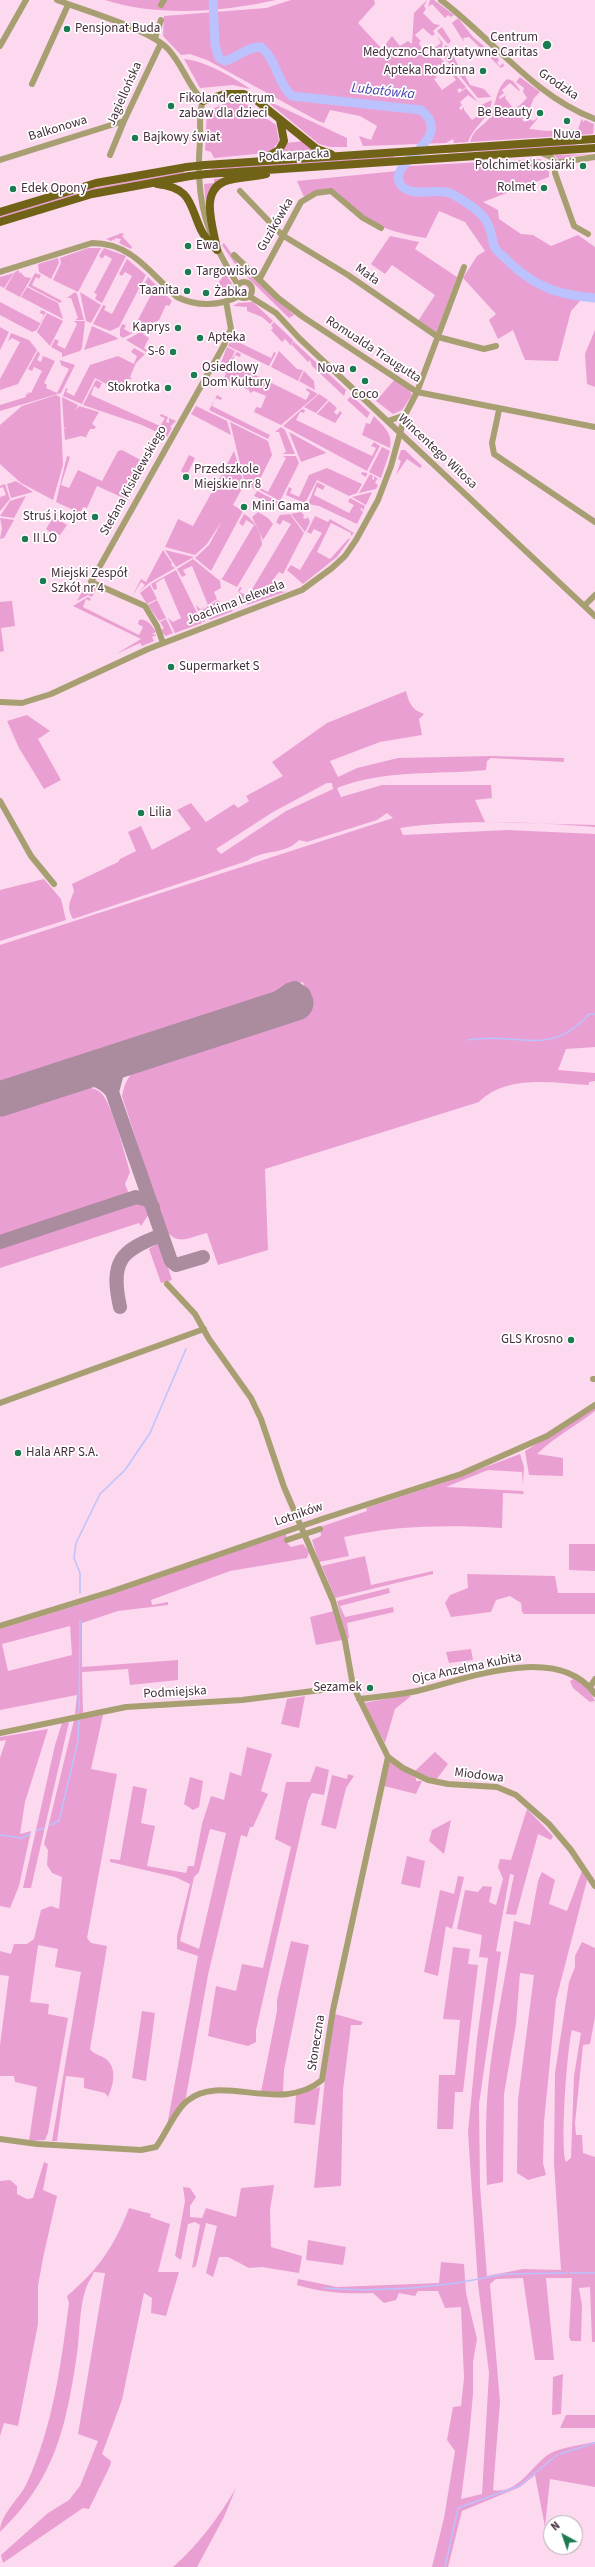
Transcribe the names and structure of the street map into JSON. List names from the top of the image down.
{
  "streets": {
    "main road": ["Podkarpacka"],
    "street": [
      "Grodzka",
      "Jagiellońska",
      "Balkonowa",
      "Guzikówka",
      "Mała",
      "Romualda Traugutta",
      "Wincentego Witosa",
      "Stefana Kisielewskiego",
      "Joachima Lelewela",
      "Lotników",
      "Ojca Anzelma Kubita",
      "Podmiejska",
      "Miodowa",
      "Słoneczna"
    ]
  },
  "crossings": [
    ["Jagiellońska", "Balkonowa"],
    ["Guzikówka", "Mała"],
    ["Guzikówka", "Romualda Traugutta"],
    ["Wincentego Witosa", "Joachima Lelewela"],
    ["Stefana Kisielewskiego", "Joachima Lelewela"],
    ["Lotników", "Miodowa"],
    ["Ojca Anzelma Kubita", "Miodowa"],
    ["Podmiejska", "Miodowa"],
    ["Miodowa", "Słoneczna"]
  ],
  "water": ["Lubatówka"],
  "places": [
    "Pensjonat Buda",
    "Centrum Medyczno-Charytatywne Caritas",
    "Apteka Rodzinna",
    "Fikoland centrum zabaw dla dzieci",
    "Be Beauty",
    "Nuva",
    "Bajkowy świat",
    "Polchimet kosiarki",
    "Rolmet",
    "Edek Opony",
    "Ewa",
    "Targowisko",
    "Taanita",
    "Żabka",
    "Kaprys",
    "Apteka",
    "S-6",
    "Nova",
    "Osiedlowy Dom Kultury",
    "Coco",
    "Stokrotka",
    "Przedszkole Miejskie nr 8",
    "Mini Gama",
    "Struś i kojot",
    "II LO",
    "Miejski Zespół Szkół nr 4",
    "Supermarket S",
    "Lilia",
    "GLS Krosno",
    "Hala ARP S.A.",
    "Sezamek"
  ],
  "north": "top left"
}
